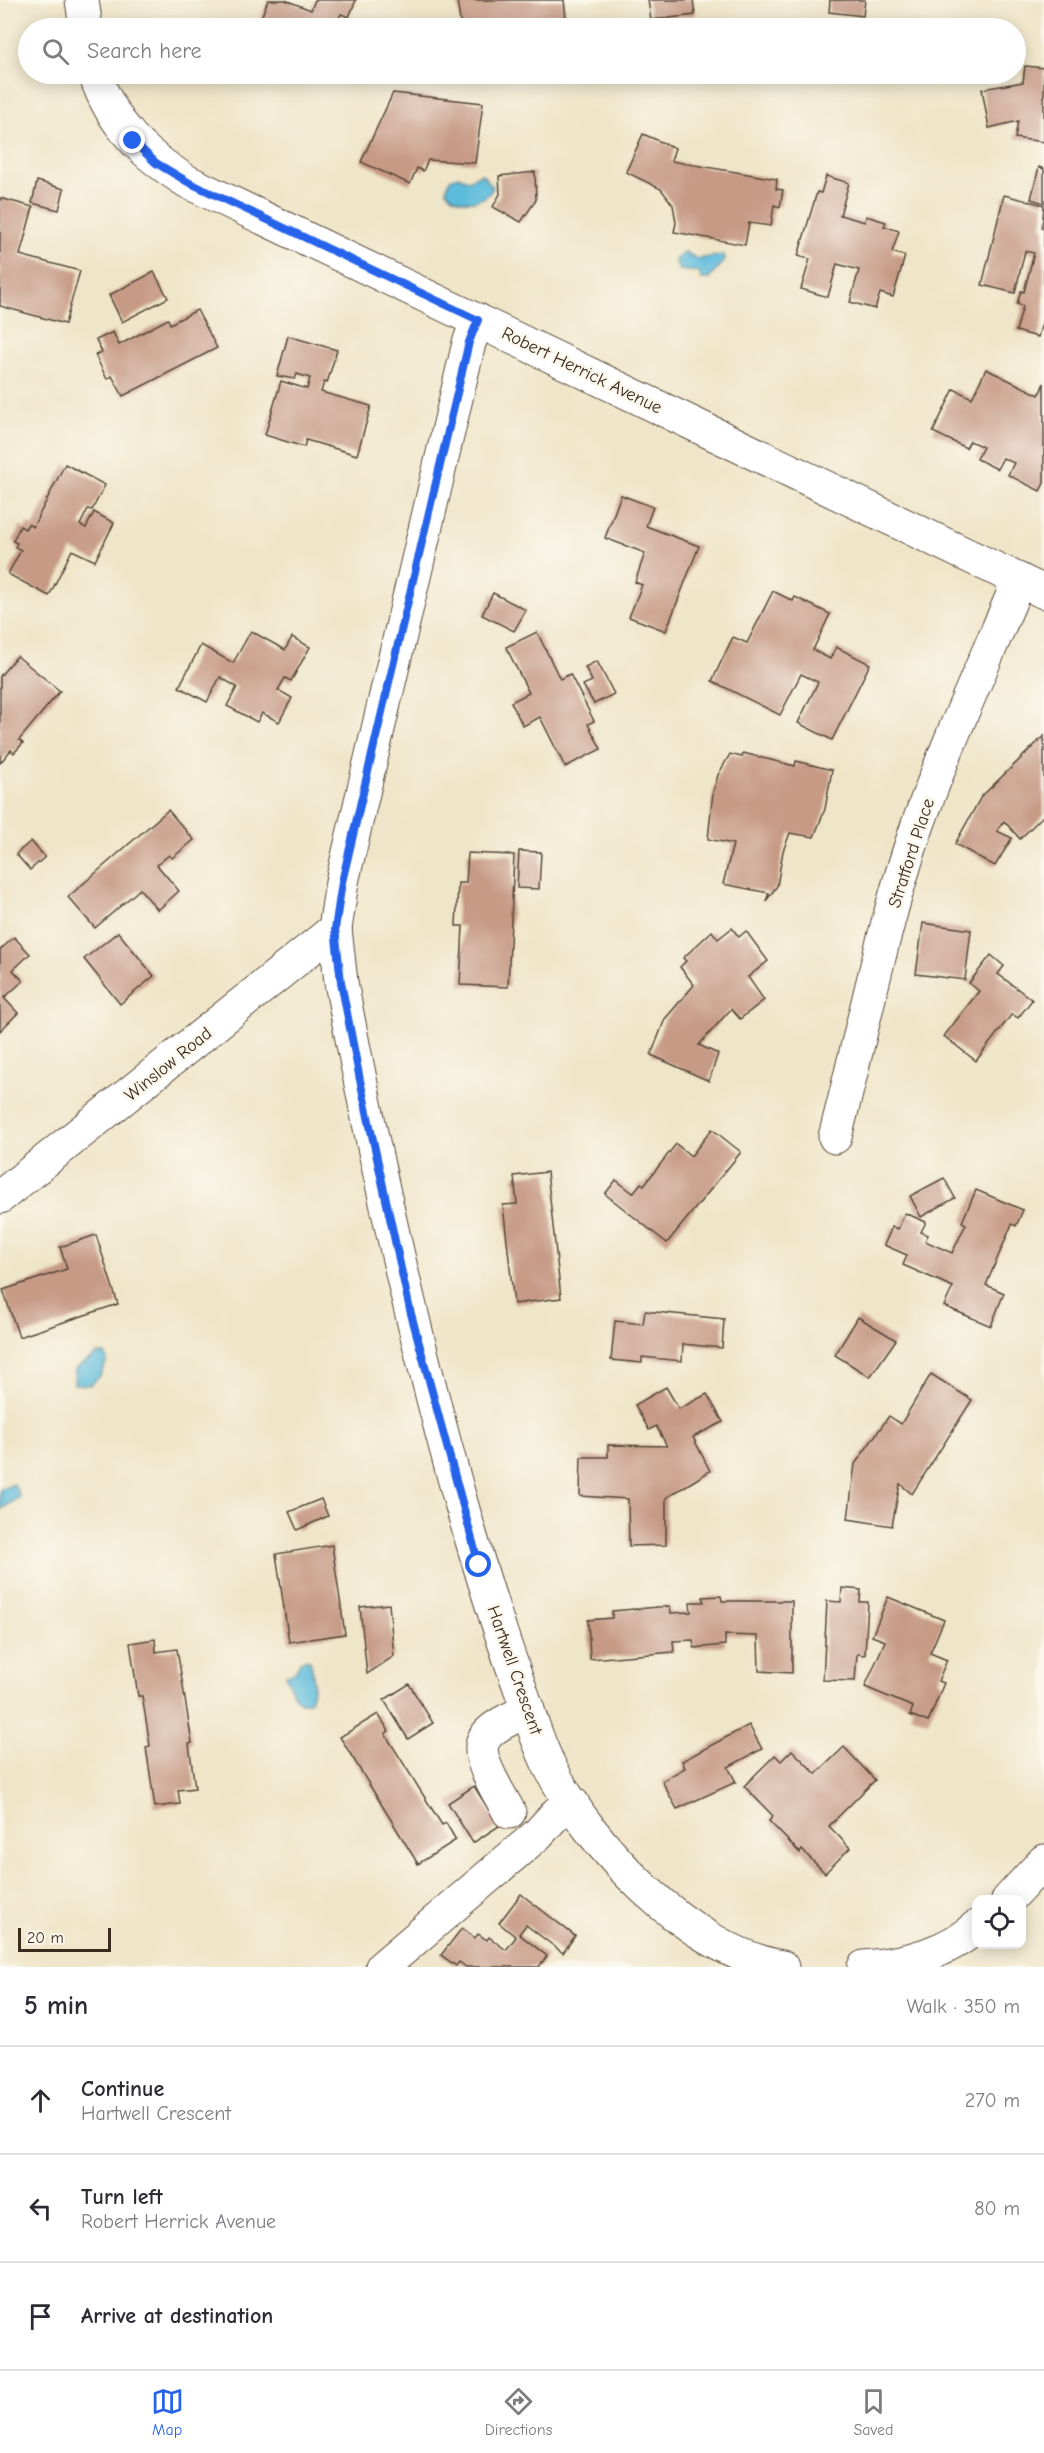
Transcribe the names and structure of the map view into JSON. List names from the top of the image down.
{
  "streets": {
    "street": [
      "Robert Herrick Avenue",
      "Stratford Place",
      "Winslow Road",
      "Hartwell Crescent"
    ]
  },
  "crossings": [
    ["Robert Herrick Avenue", "Stratford Place"],
    ["Robert Herrick Avenue", "Hartwell Crescent"],
    ["Winslow Road", "Hartwell Crescent"]
  ],
  "scale_bar": "20 m",
  "page": {
    "search": "Search here",
    "scale": "20 m",
    "heading": ["5 min", "Walk · 350 m"],
    "list": [
      ["Continue", "Hartwell Crescent", "270 m"],
      ["Turn left", "Robert Herrick Avenue", "80 m"],
      "Arrive at destination"
    ],
    "nav": ["Map", "Directions", "Saved"]
  }
}
